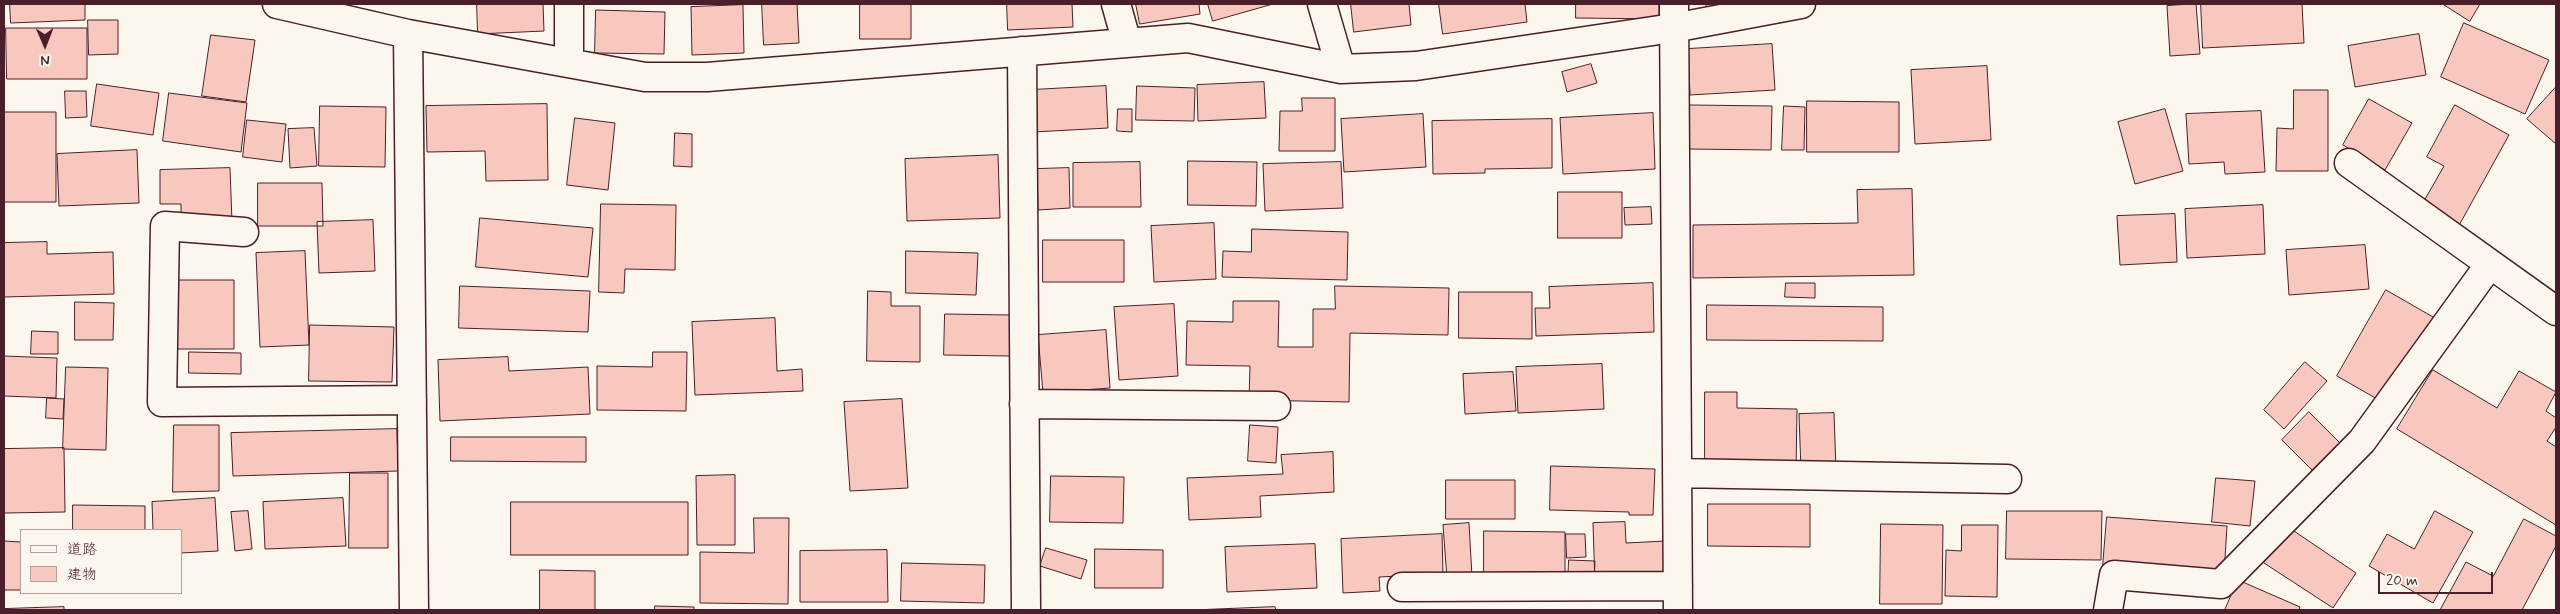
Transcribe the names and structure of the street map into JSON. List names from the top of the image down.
{
  "legend": ["道路", "建物"],
  "scale_bar": "20 m",
  "north": "bottom"
}
